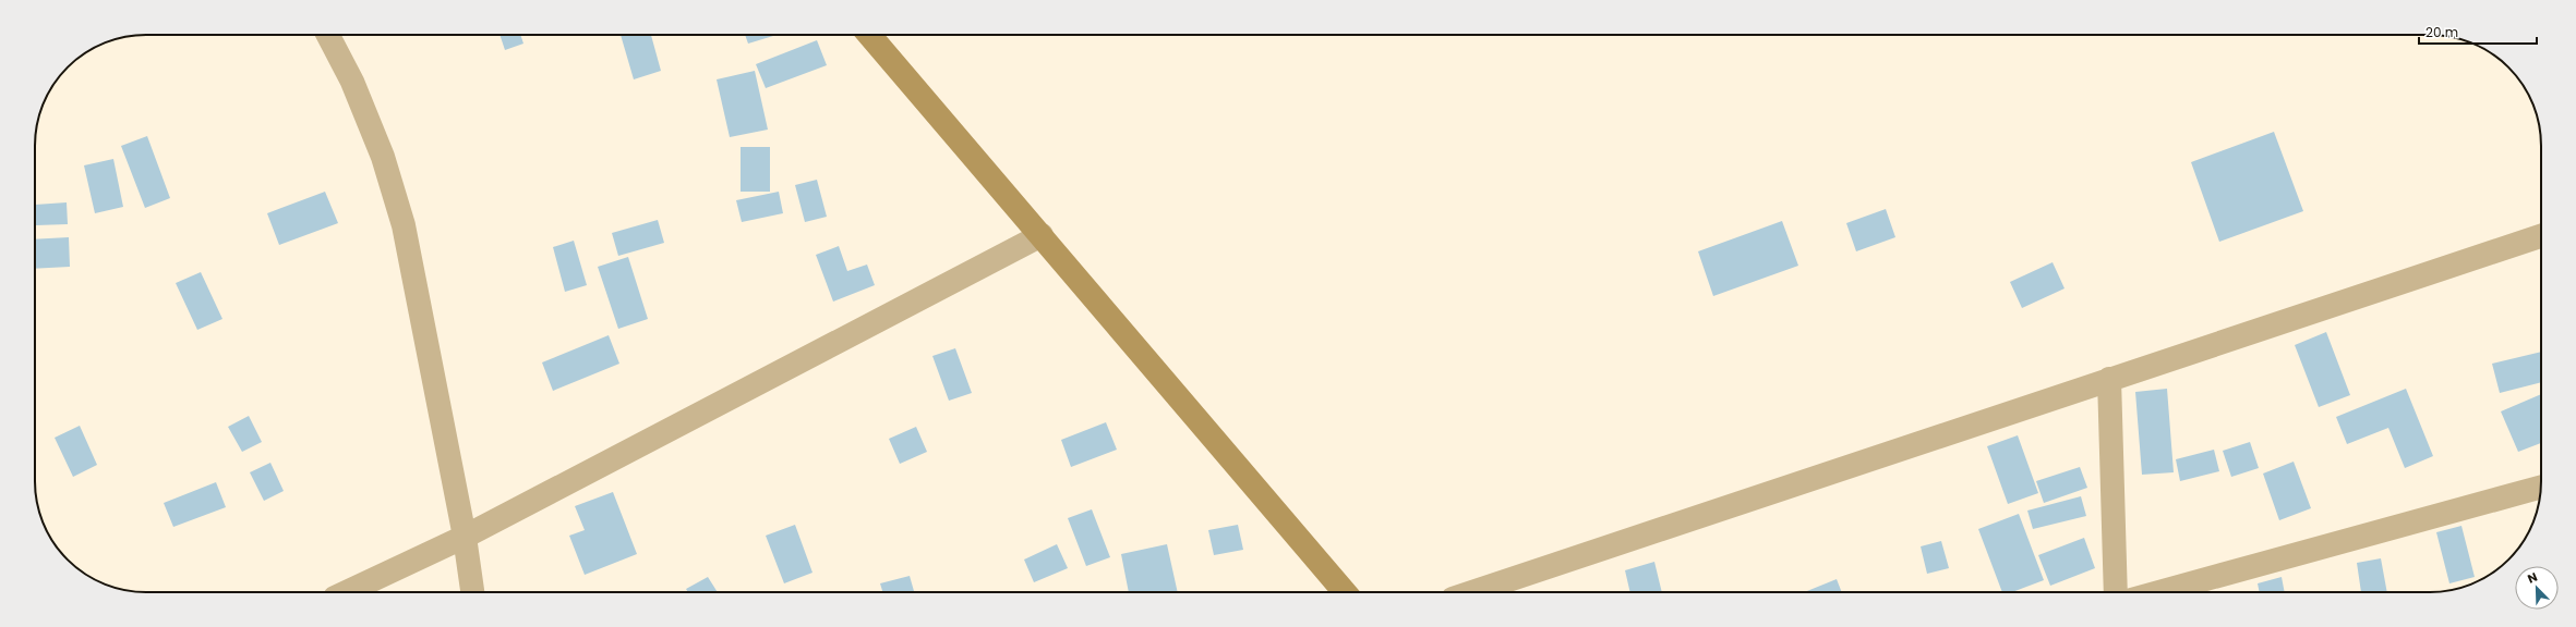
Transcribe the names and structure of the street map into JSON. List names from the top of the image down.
{
  "scale_bar": "20 m",
  "north": "top left"
}
